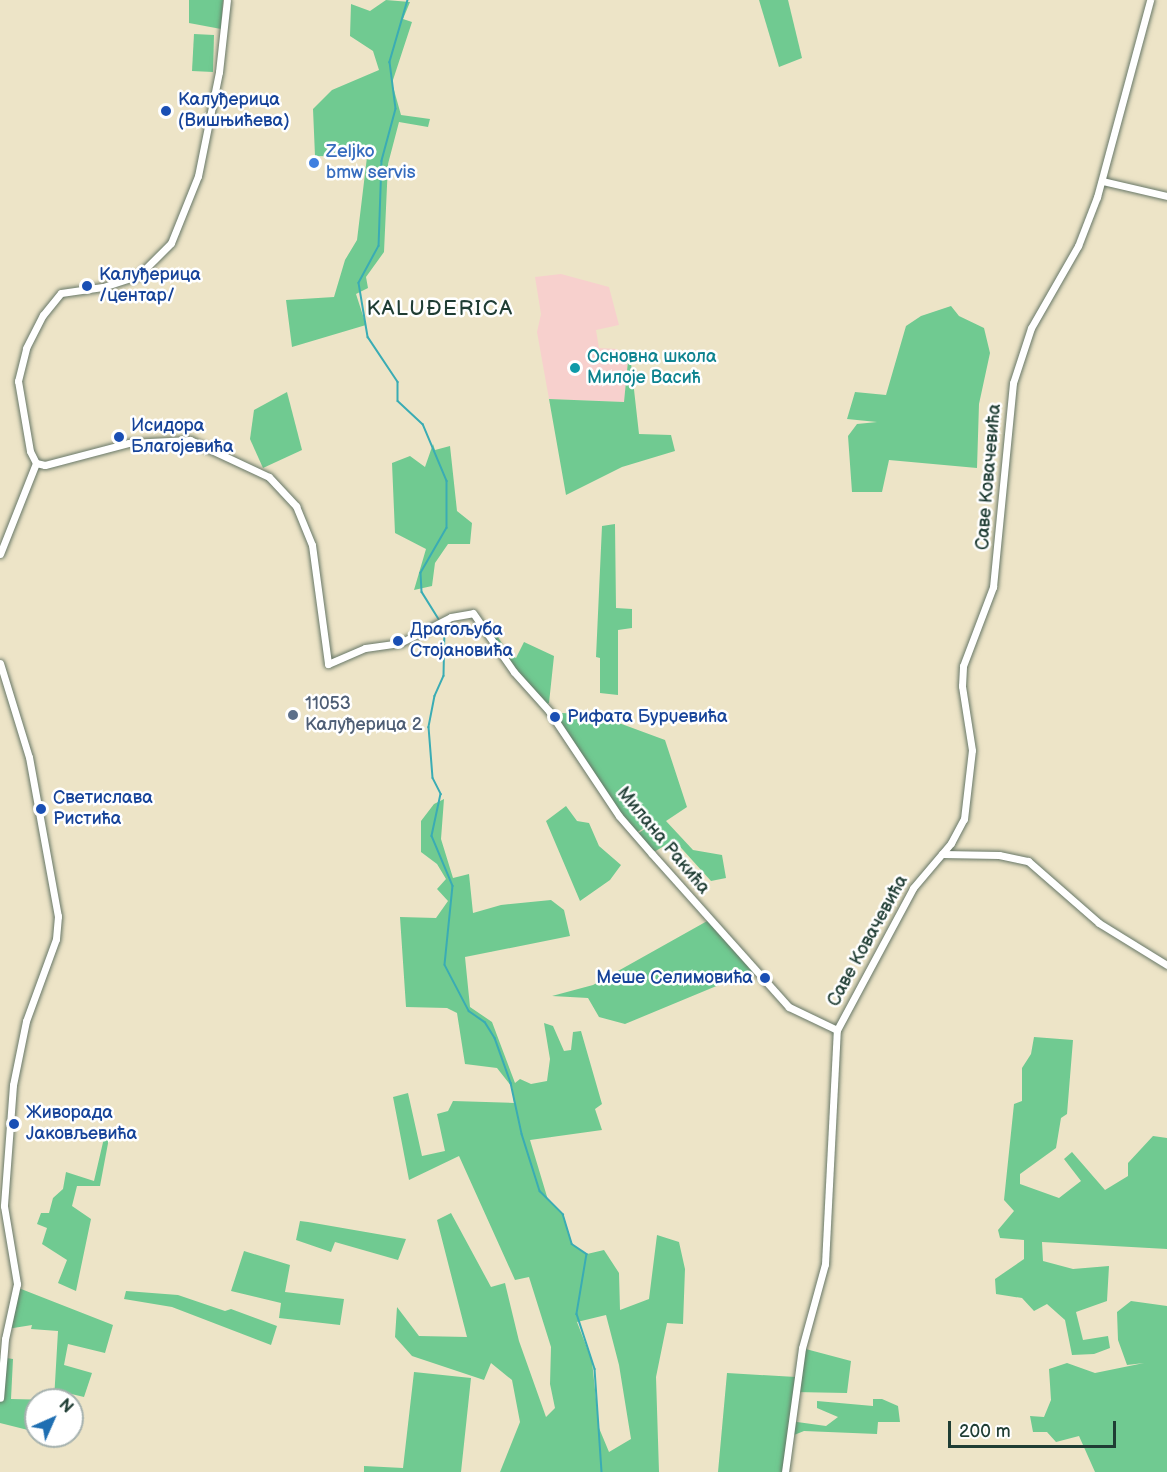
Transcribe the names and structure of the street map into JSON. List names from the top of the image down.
{
  "streets": {
    "street": ["Саве Ковачевића", "Милана Ракића"]
  },
  "crossings": [
    ["Саве Ковачевића", "Милана Ракића"]
  ],
  "districts": ["KALUĐERICA"],
  "places": [
    "Калуђерица (Вишњићева)",
    "Zeljko bmw servis",
    "Калуђерица /центар/",
    "Основна школа Милоје Васић",
    "Исидора Благојевића",
    "Драгољуба Стојановића",
    "11053 Калуђерица 2",
    "Рифата Бурџевића",
    "Светислава Ристића",
    "Меше Селимовића",
    "Живорада Јаковљевића"
  ],
  "scale_bar": "200 m",
  "north": "top right"
}
